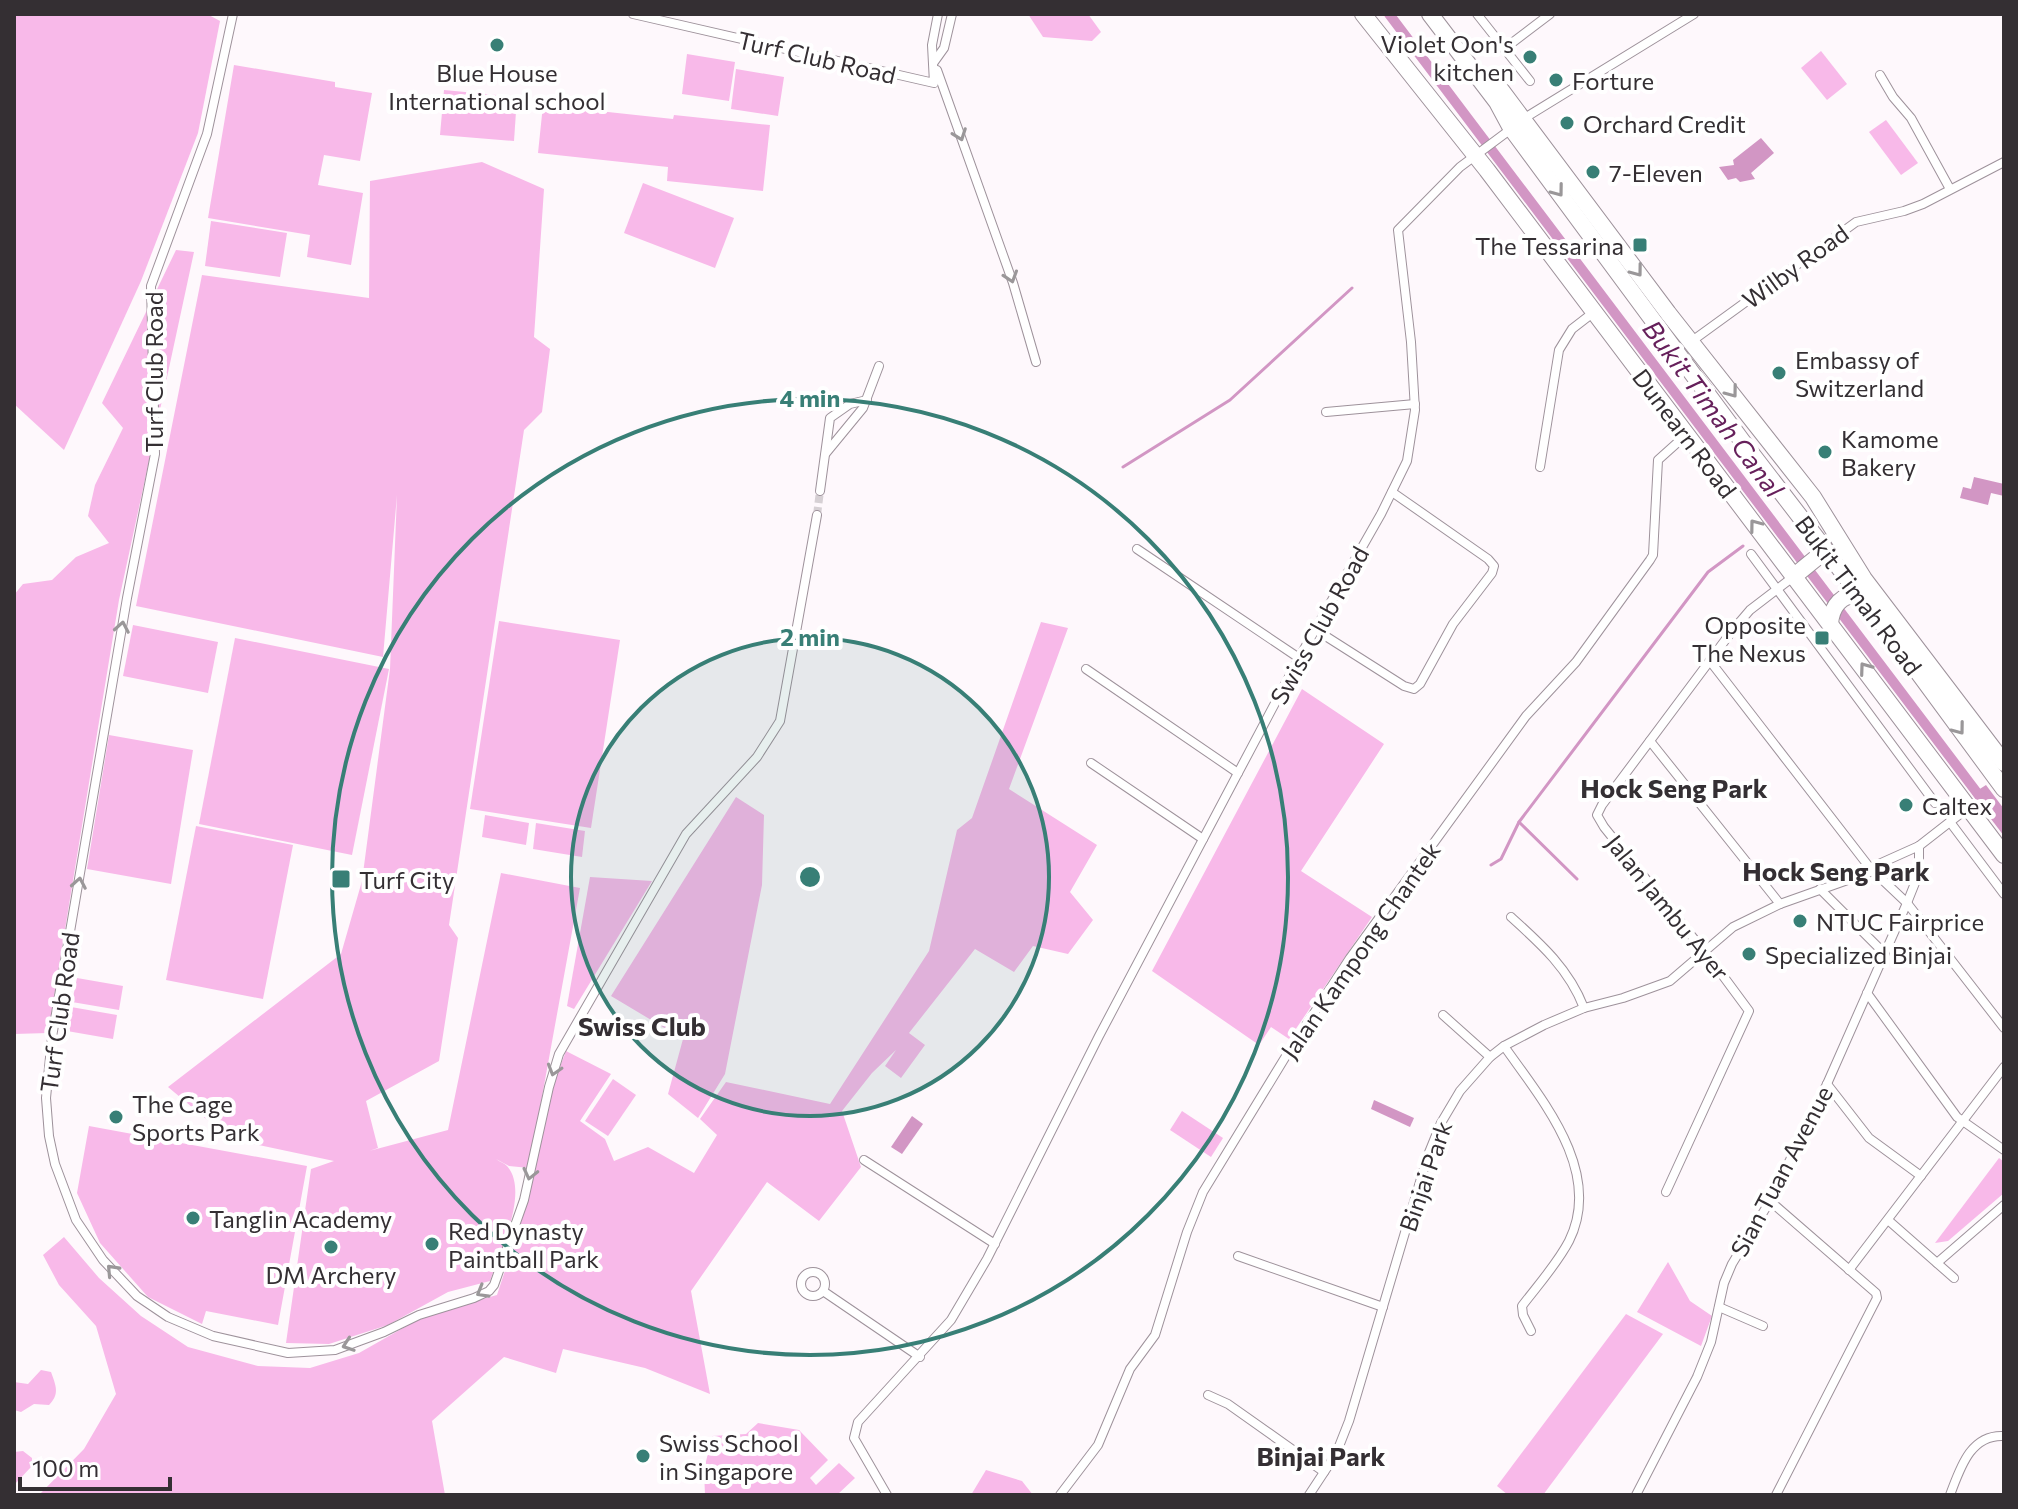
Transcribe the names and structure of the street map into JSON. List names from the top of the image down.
{
  "streets": {
    "highway": ["Dunearn Road", "Bukit Timah Road"],
    "street": [
      "Turf Club Road",
      "Wilby Road",
      "Swiss Club Road",
      "Jalan Jambu Ayer",
      "Jalan Kampong Chantek",
      "Sian Tuan Avenue",
      "Binjai Park"
    ]
  },
  "crossings": [
    ["Dunearn Road", "Swiss Club Road"],
    ["Dunearn Road", "Jalan Jambu Ayer"],
    ["Dunearn Road", "Jalan Kampong Chantek"],
    ["Dunearn Road", "Binjai Park"],
    ["Jalan Jambu Ayer", "Binjai Park"],
    ["Sian Tuan Avenue", "Binjai Park"]
  ],
  "districts": [
    "Hock Seng Park",
    "Hock Seng Park",
    "Swiss Club",
    "Binjai Park"
  ],
  "water": ["Bukit Timah Canal"],
  "places": {
    "other": [
      "Blue House International school",
      "Violet Oon's kitchen",
      "Forture",
      "Orchard Credit",
      "7-Eleven",
      "Embassy of Switzerland",
      "Kamome Bakery",
      "Caltex",
      "NTUC Fairprice",
      "Specialized Binjai",
      "The Cage Sports Park",
      "Tanglin Academy",
      "Red Dynasty Paintball Park",
      "DM Archery",
      "Swiss School in Singapore"
    ],
    "transit": ["The Tessarina", "Opposite The Nexus", "Turf City"]
  },
  "scale_bar": "100 m",
  "rings": ["4 min", "2 min"]
}
